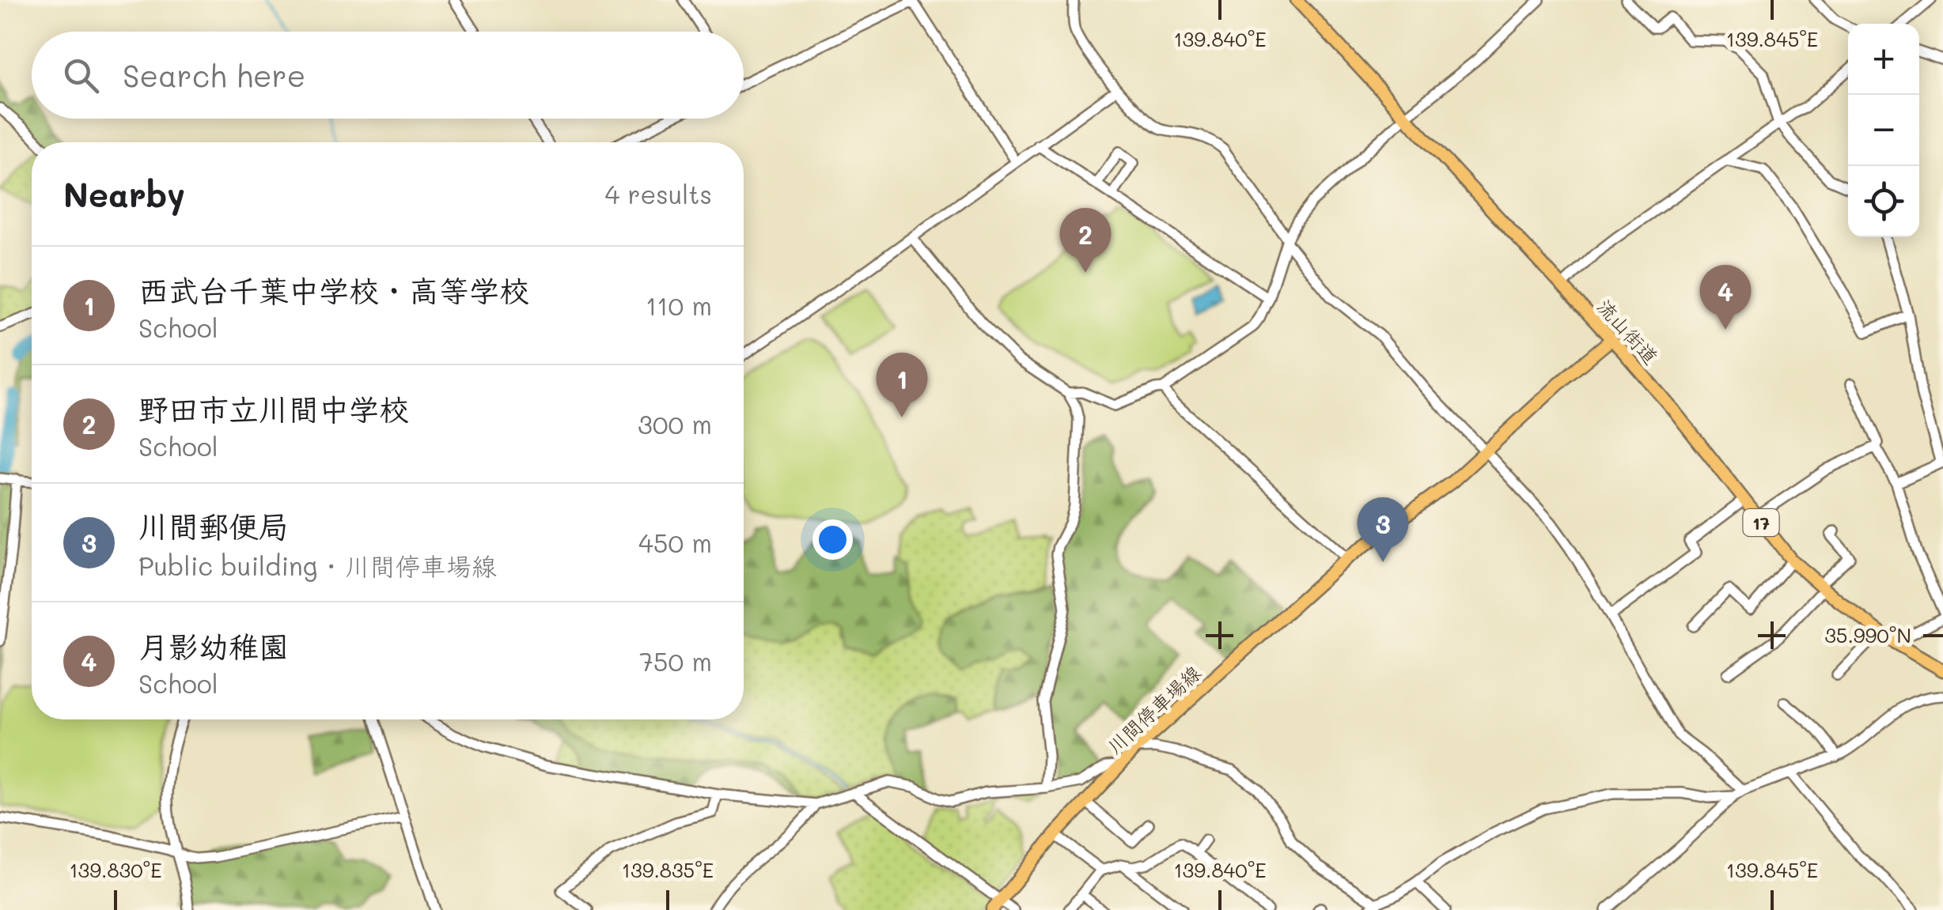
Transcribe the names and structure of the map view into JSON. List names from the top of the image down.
{
  "streets": {
    "main road": ["流山街道", "17", "川間停車場線"]
  },
  "crossings": [
    ["流山街道", "川間停車場線"]
  ],
  "page": {
    "map_buttons": ["+", "−"],
    "search": "Search here",
    "heading": ["Nearby", "4 results"],
    "pins": [
      "2",
      "4",
      "1",
      "3"
    ],
    "list": [
      {
        "mark": "1",
        "name": "西武台千葉中学校・高等学校",
        "note": "School",
        "value": "110 m"
      },
      {
        "mark": "2",
        "name": "野田市立川間中学校",
        "note": "School",
        "value": "300 m"
      },
      {
        "mark": "3",
        "name": "川間郵便局",
        "note": "Public building · 川間停車場線",
        "value": "450 m"
      },
      {
        "mark": "4",
        "name": "月影幼稚園",
        "note": "School",
        "value": "750 m"
      }
    ]
  },
  "coordinates": [
    "139.840°E",
    "139.845°E",
    "35.990°N",
    "139.830°E",
    "139.835°E"
  ]
}
